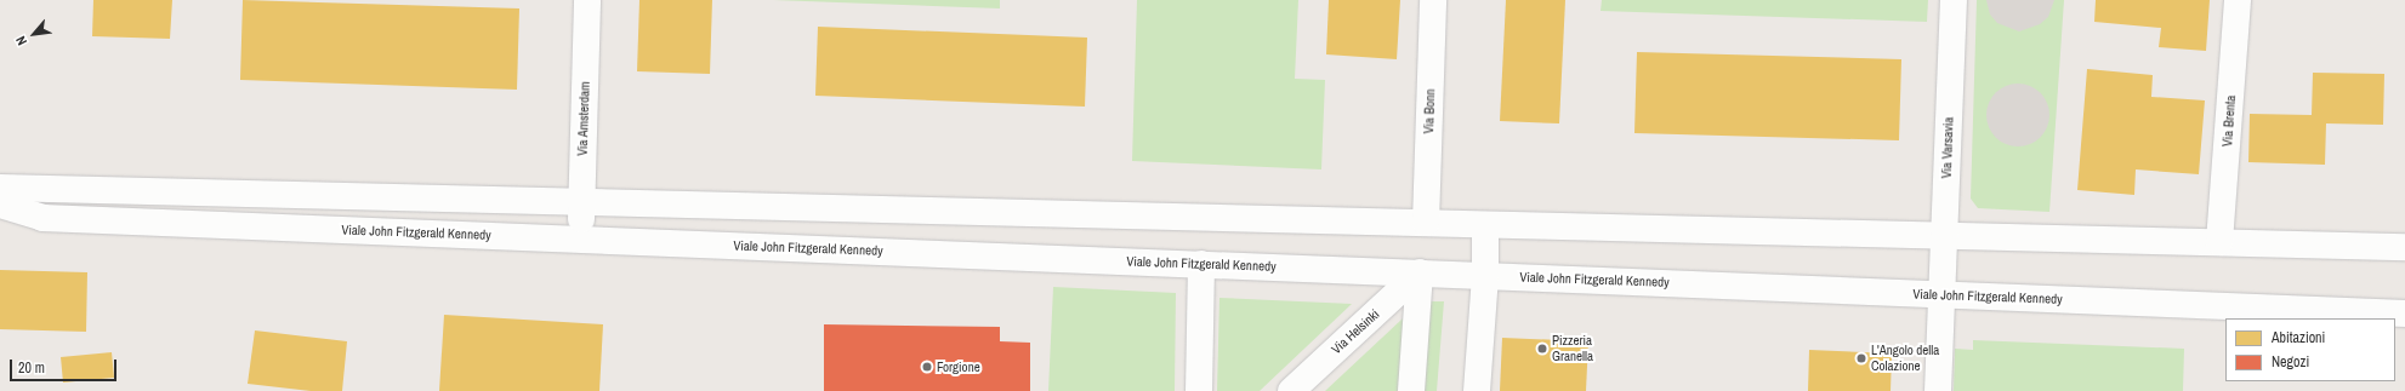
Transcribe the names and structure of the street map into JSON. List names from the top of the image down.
{
  "streets": {
    "street": [
      "Via Bonn",
      "Via Amsterdam",
      "Via Brenta",
      "Via Varsavia",
      "Viale John Fitzgerald Kennedy",
      "Via Helsinki"
    ]
  },
  "crossings": [
    ["Via Amsterdam", "Viale John Fitzgerald Kennedy"],
    ["Via Varsavia", "Viale John Fitzgerald Kennedy"],
    ["Viale John Fitzgerald Kennedy", "Via Helsinki"]
  ],
  "places": ["Pizzeria Granella", "L'Angolo della Colazione", "Forgione"],
  "legend": ["Abitazioni", "Negozi"],
  "scale_bar": "20 m",
  "north": "bottom left"
}
